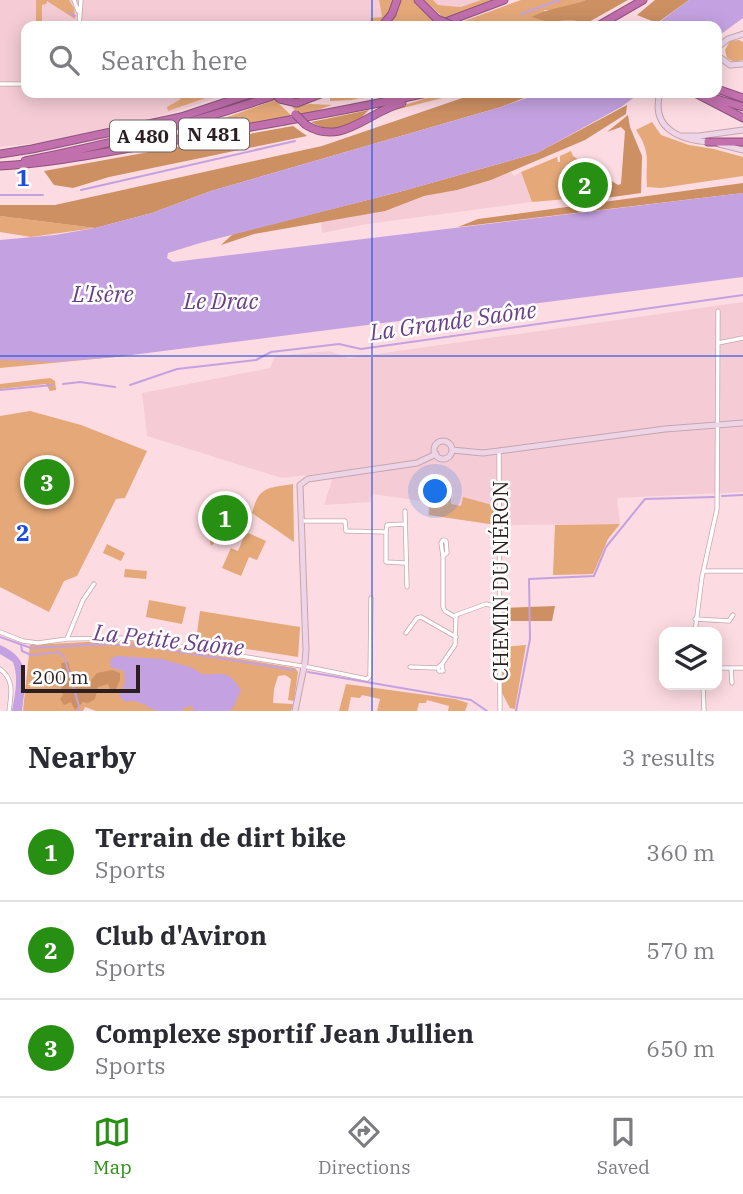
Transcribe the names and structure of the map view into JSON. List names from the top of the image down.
{
  "streets": {
    "highway": ["N 481", "A 480"],
    "street": ["CHEMIN DU NÉRON"]
  },
  "crossings": [
    ["N 481", "A 480"]
  ],
  "water": [
    "L'Isère",
    "Le Drac",
    "La Grande Saône",
    "La Petite Saône"
  ],
  "scale_bar": "200 m",
  "page": {
    "search": "Search here",
    "pins": ["2", "3", "1"],
    "scale": "200 m",
    "heading": ["Nearby", "3 results"],
    "list": [
      {
        "mark": "1",
        "name": "Terrain de dirt bike",
        "note": "Sports",
        "value": "360 m"
      },
      {
        "mark": "2",
        "name": "Club d'Aviron",
        "note": "Sports",
        "value": "570 m"
      },
      {
        "mark": "3",
        "name": "Complexe sportif Jean Jullien",
        "note": "Sports",
        "value": "650 m"
      }
    ],
    "nav": ["Map", "Directions", "Saved"]
  },
  "grid": {
    "rows": ["1", "2"]
  }
}
